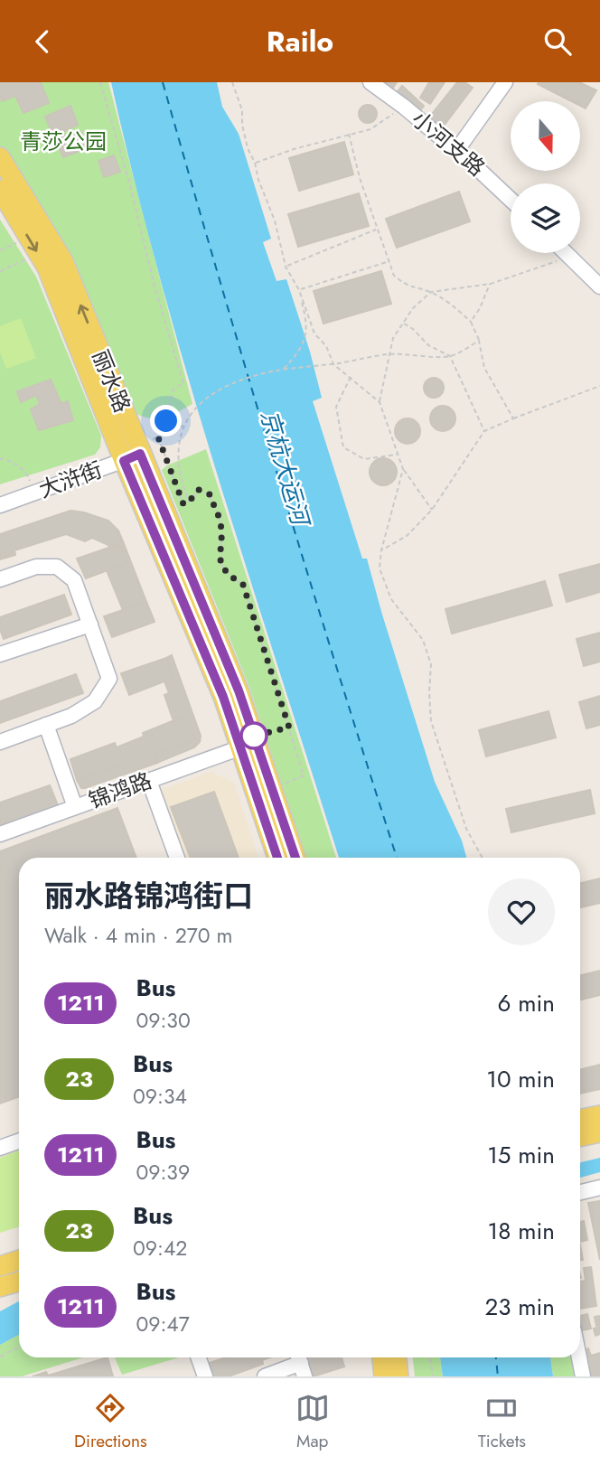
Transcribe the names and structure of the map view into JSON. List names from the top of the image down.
{
  "streets": {
    "main road": ["丽水路"],
    "street": ["小河支路", "大浒街", "锦鸿路"]
  },
  "crossings": [
    ["丽水路", "大浒街"],
    ["丽水路", "锦鸿路"]
  ],
  "water": ["京杭大运河"],
  "parks": ["青莎公园"],
  "lines": ["bus line 1211"],
  "north": "bottom",
  "page": {
    "header": "Railo",
    "heading": ["丽水路锦鸿街口", "Walk · 4 min · 270 m"],
    "list": [
      {
        "mark": "1211",
        "name": "Bus",
        "note": "09:30",
        "value": "6 min"
      },
      {
        "mark": "23",
        "name": "Bus",
        "note": "09:34",
        "value": "10 min"
      },
      {
        "mark": "1211",
        "name": "Bus",
        "note": "09:39",
        "value": "15 min"
      },
      {
        "mark": "23",
        "name": "Bus",
        "note": "09:42",
        "value": "18 min"
      },
      {
        "mark": "1211",
        "name": "Bus",
        "note": "09:47",
        "value": "23 min"
      }
    ],
    "tabs": ["Directions", "Map", "Tickets"]
  }
}
